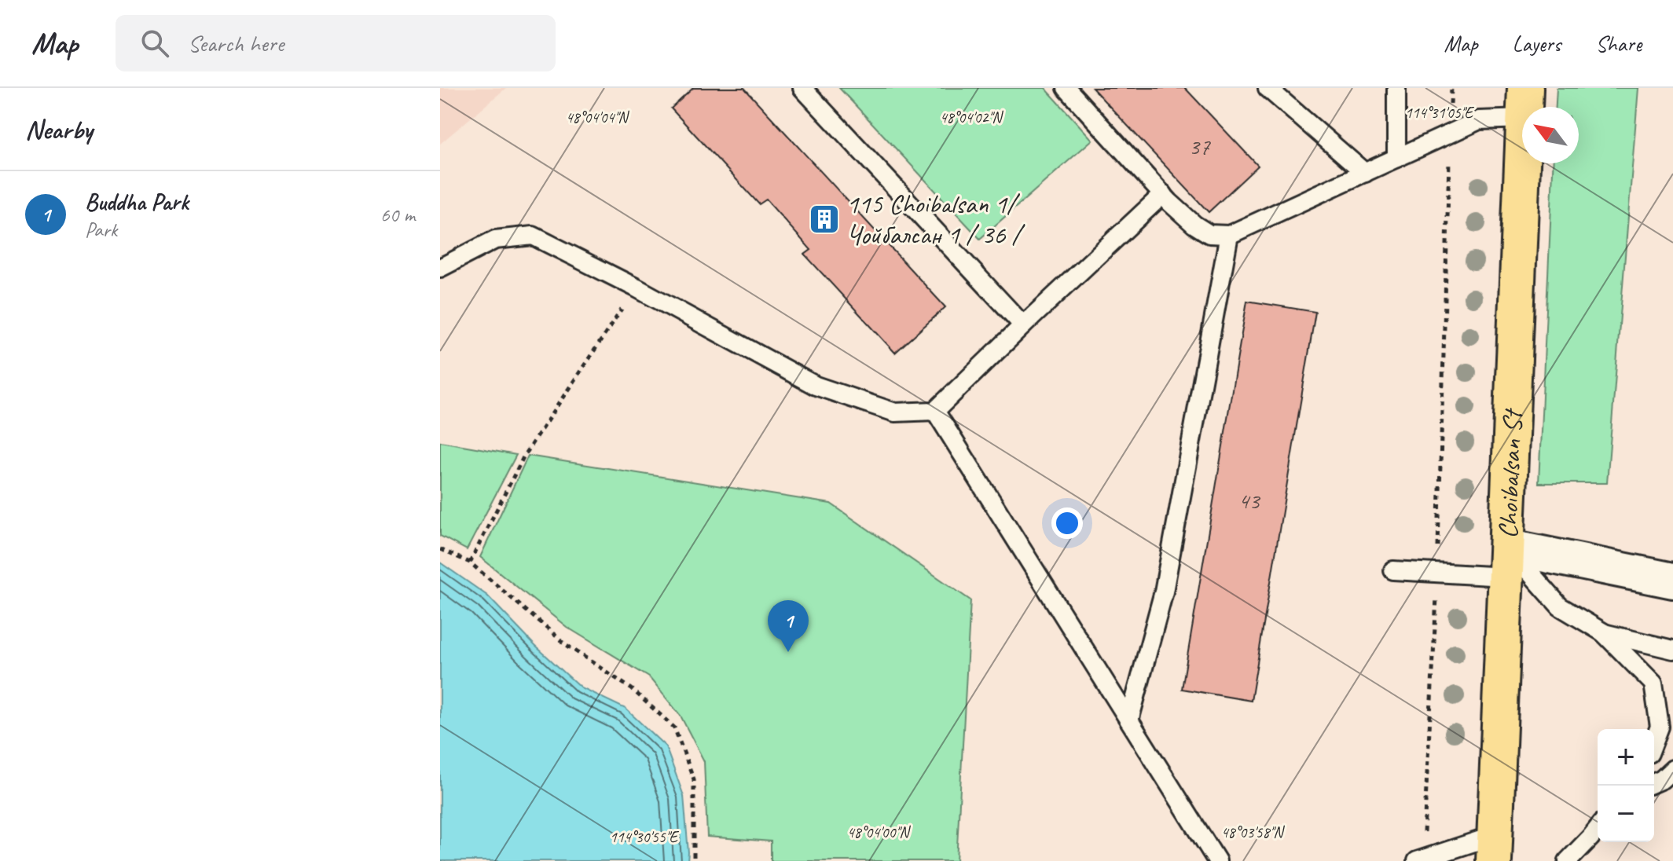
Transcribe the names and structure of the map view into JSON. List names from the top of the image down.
{
  "streets": {
    "highway": ["Choibalsan St"]
  },
  "places": {
    "building": ["115 Choibalsan 1/ Чойбалсан 1 / 36 /"]
  },
  "house_numbers": ["37", "43"],
  "north": "top left",
  "page": {
    "header": "Map",
    "search": "Search here",
    "nav": ["Map", "Layers", "Share"],
    "heading": "Nearby",
    "list": [
      {
        "mark": "1",
        "name": "Buddha Park",
        "note": "Park",
        "value": "60 m"
      }
    ],
    "pins": "1",
    "map_buttons": ["+", "−"]
  },
  "coordinates": [
    "114°31'05\"E",
    "48°04'04\"N",
    "48°04'02\"N",
    "48°04'00\"N",
    "48°03'58\"N",
    "114°30'55\"E"
  ]
}
